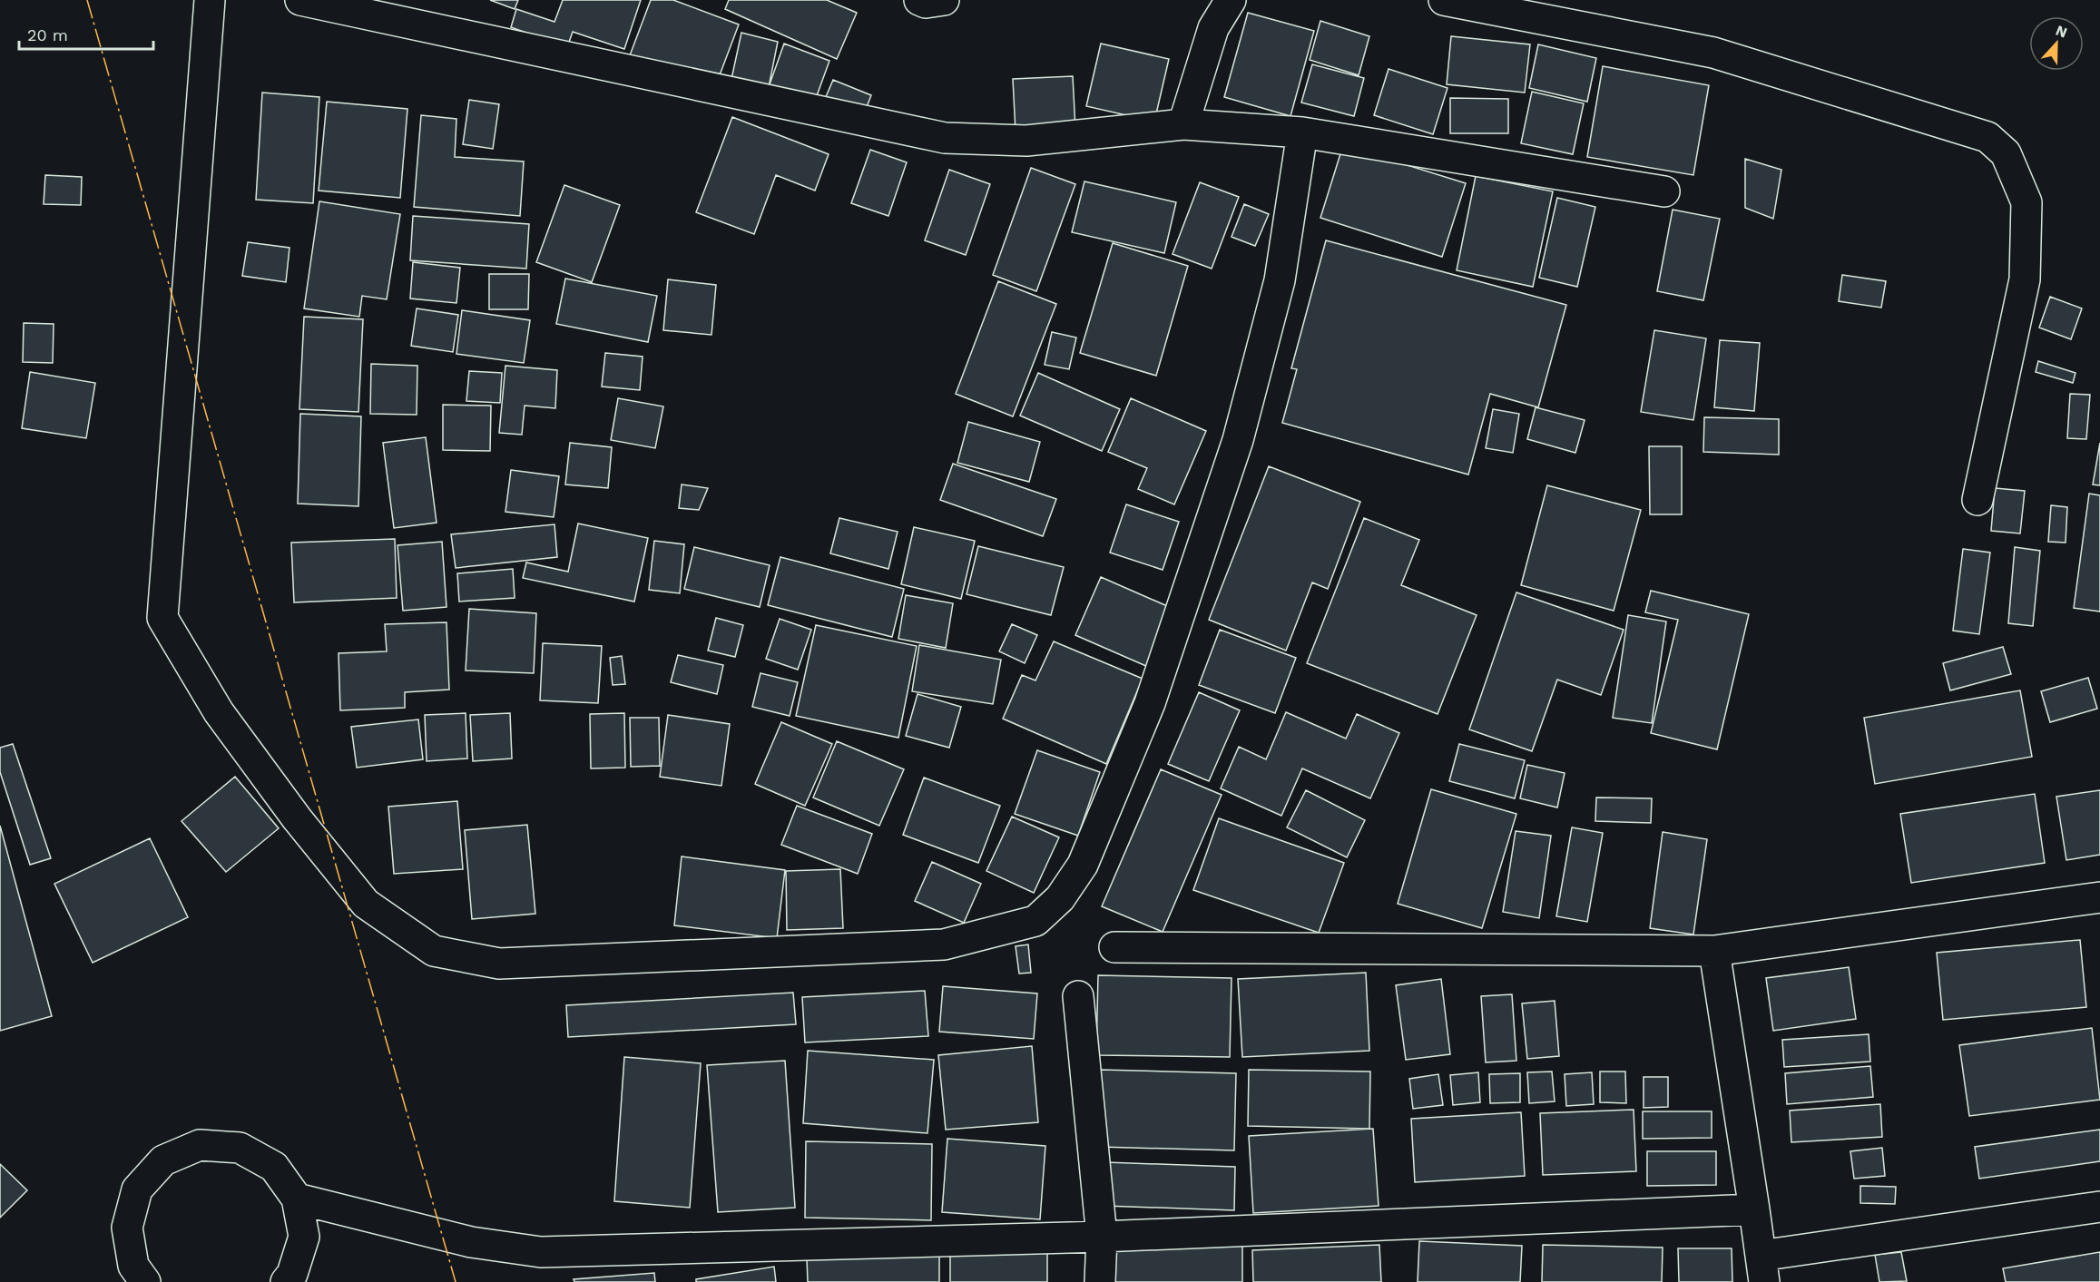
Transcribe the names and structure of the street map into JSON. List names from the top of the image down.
{
  "scale_bar": "20 m",
  "north": "top"
}
